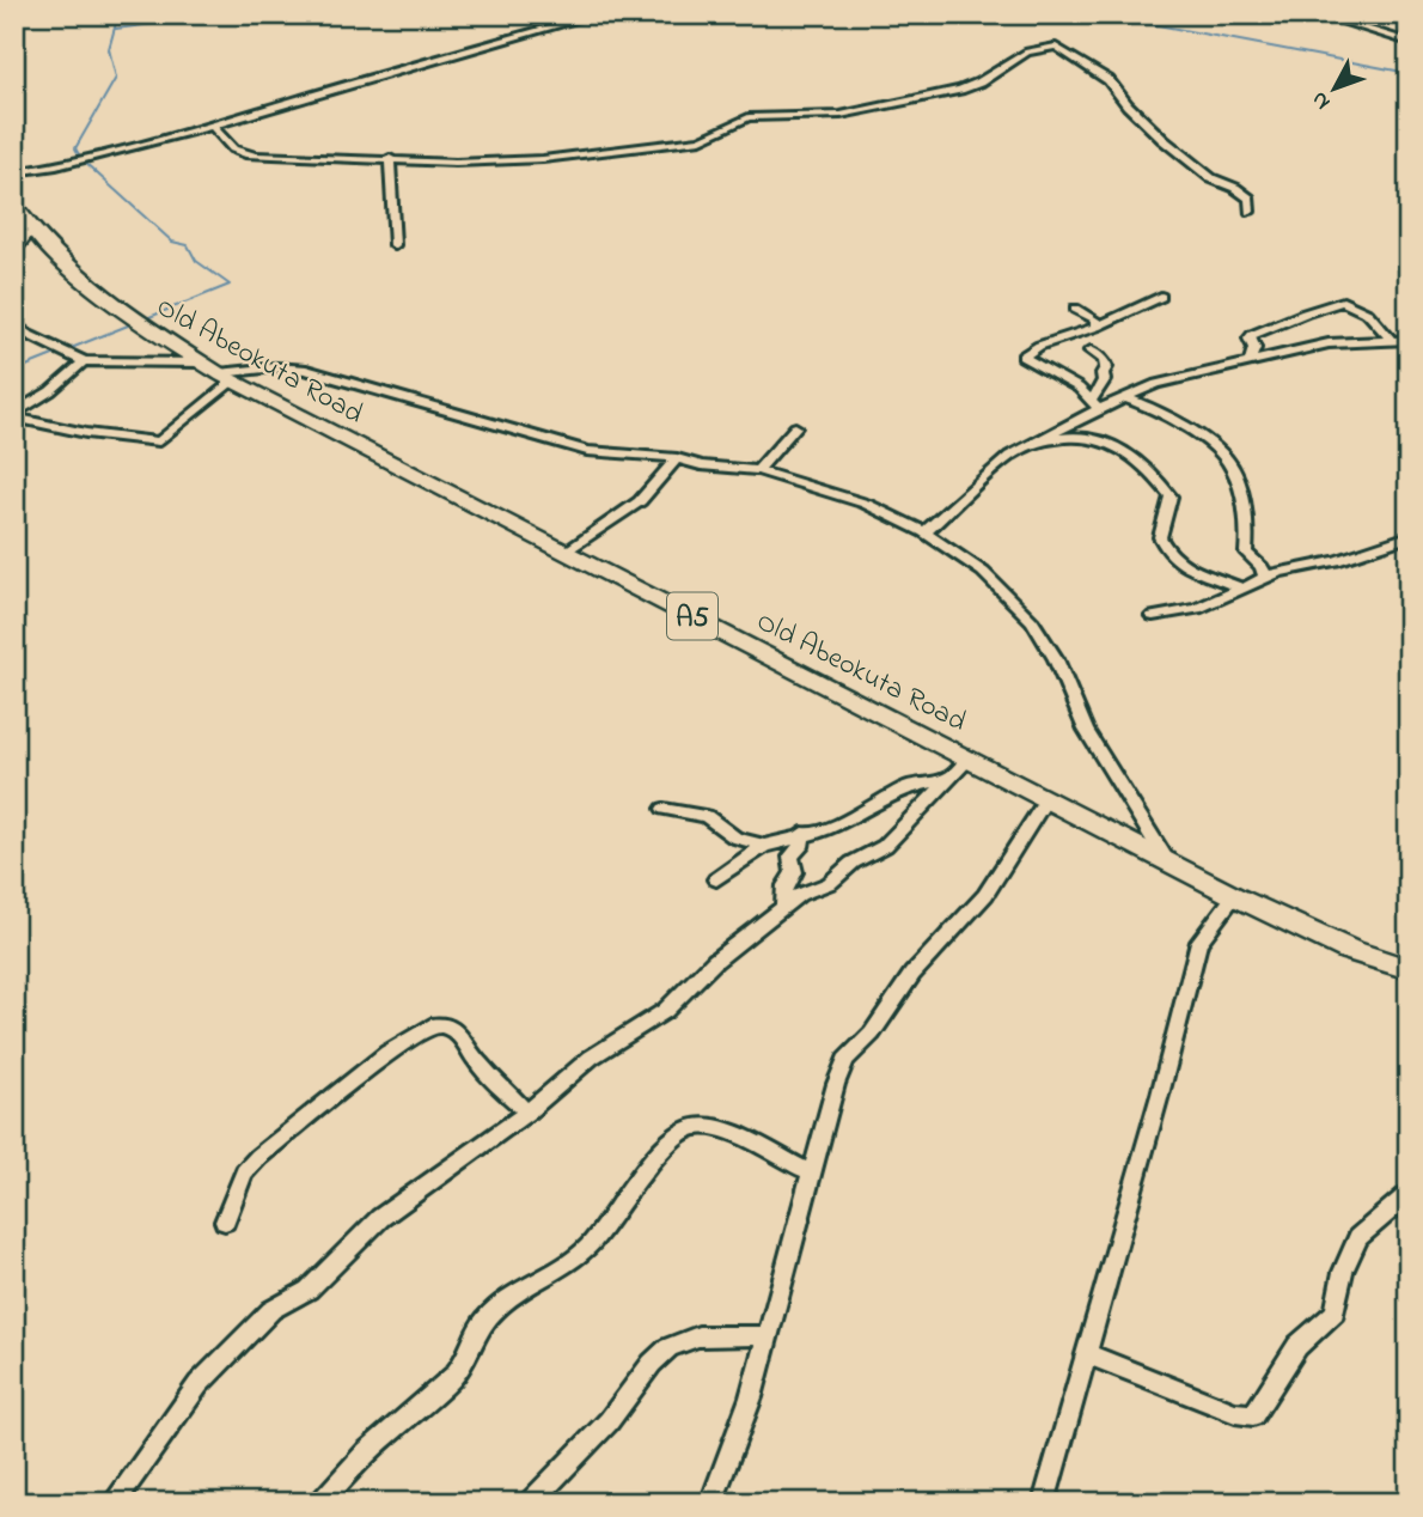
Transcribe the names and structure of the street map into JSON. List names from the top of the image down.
{
  "streets": {
    "highway": ["Old Abeokuta Road", "A5"]
  },
  "north": "bottom left"
}
